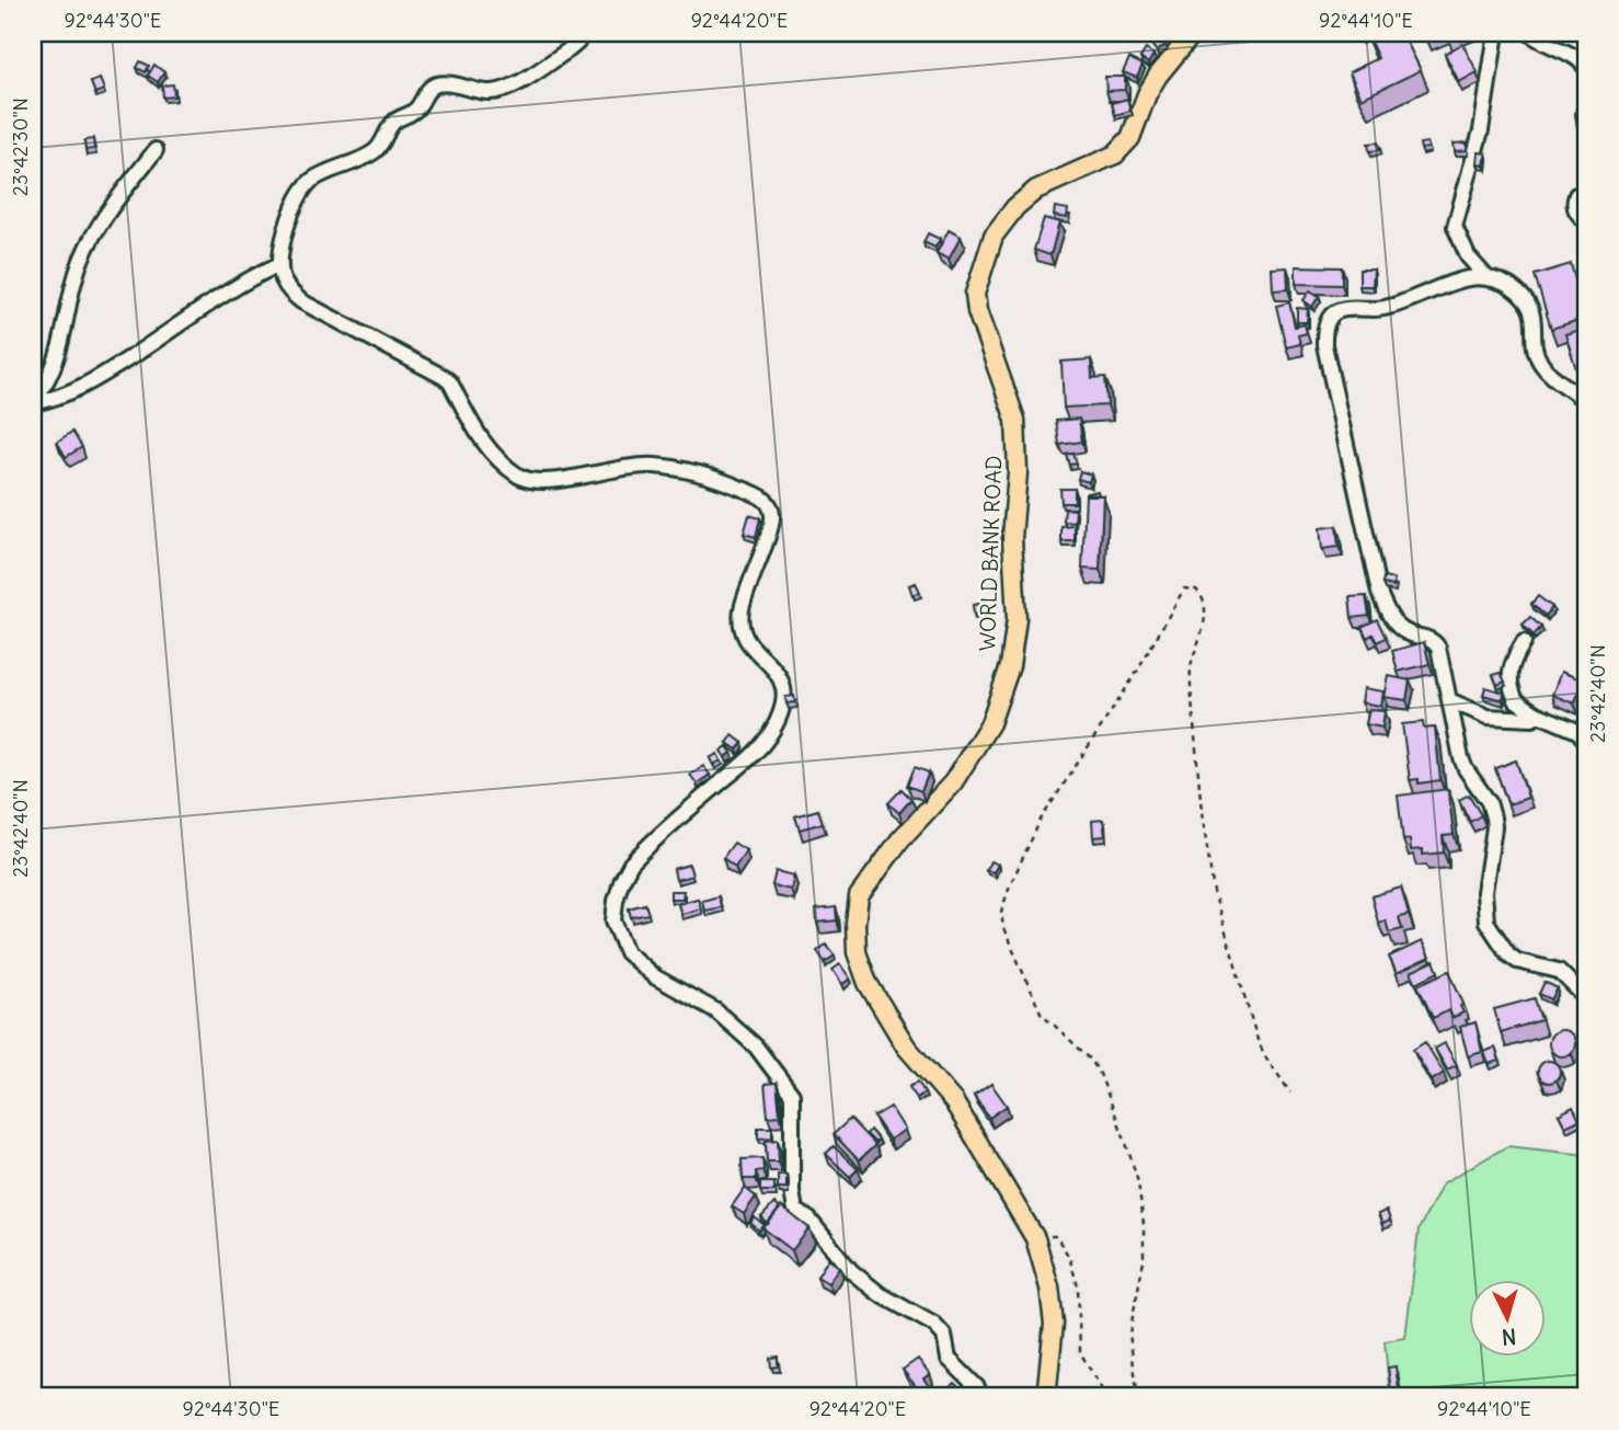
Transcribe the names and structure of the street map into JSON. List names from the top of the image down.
{
  "streets": {
    "main road": ["WORLD BANK ROAD"]
  },
  "north": "bottom",
  "coordinates": [
    "92°44'30\"E",
    "92°44'20\"E",
    "92°44'10\"E",
    "23°42'30\"N",
    "23°42'40\"N"
  ]
}
